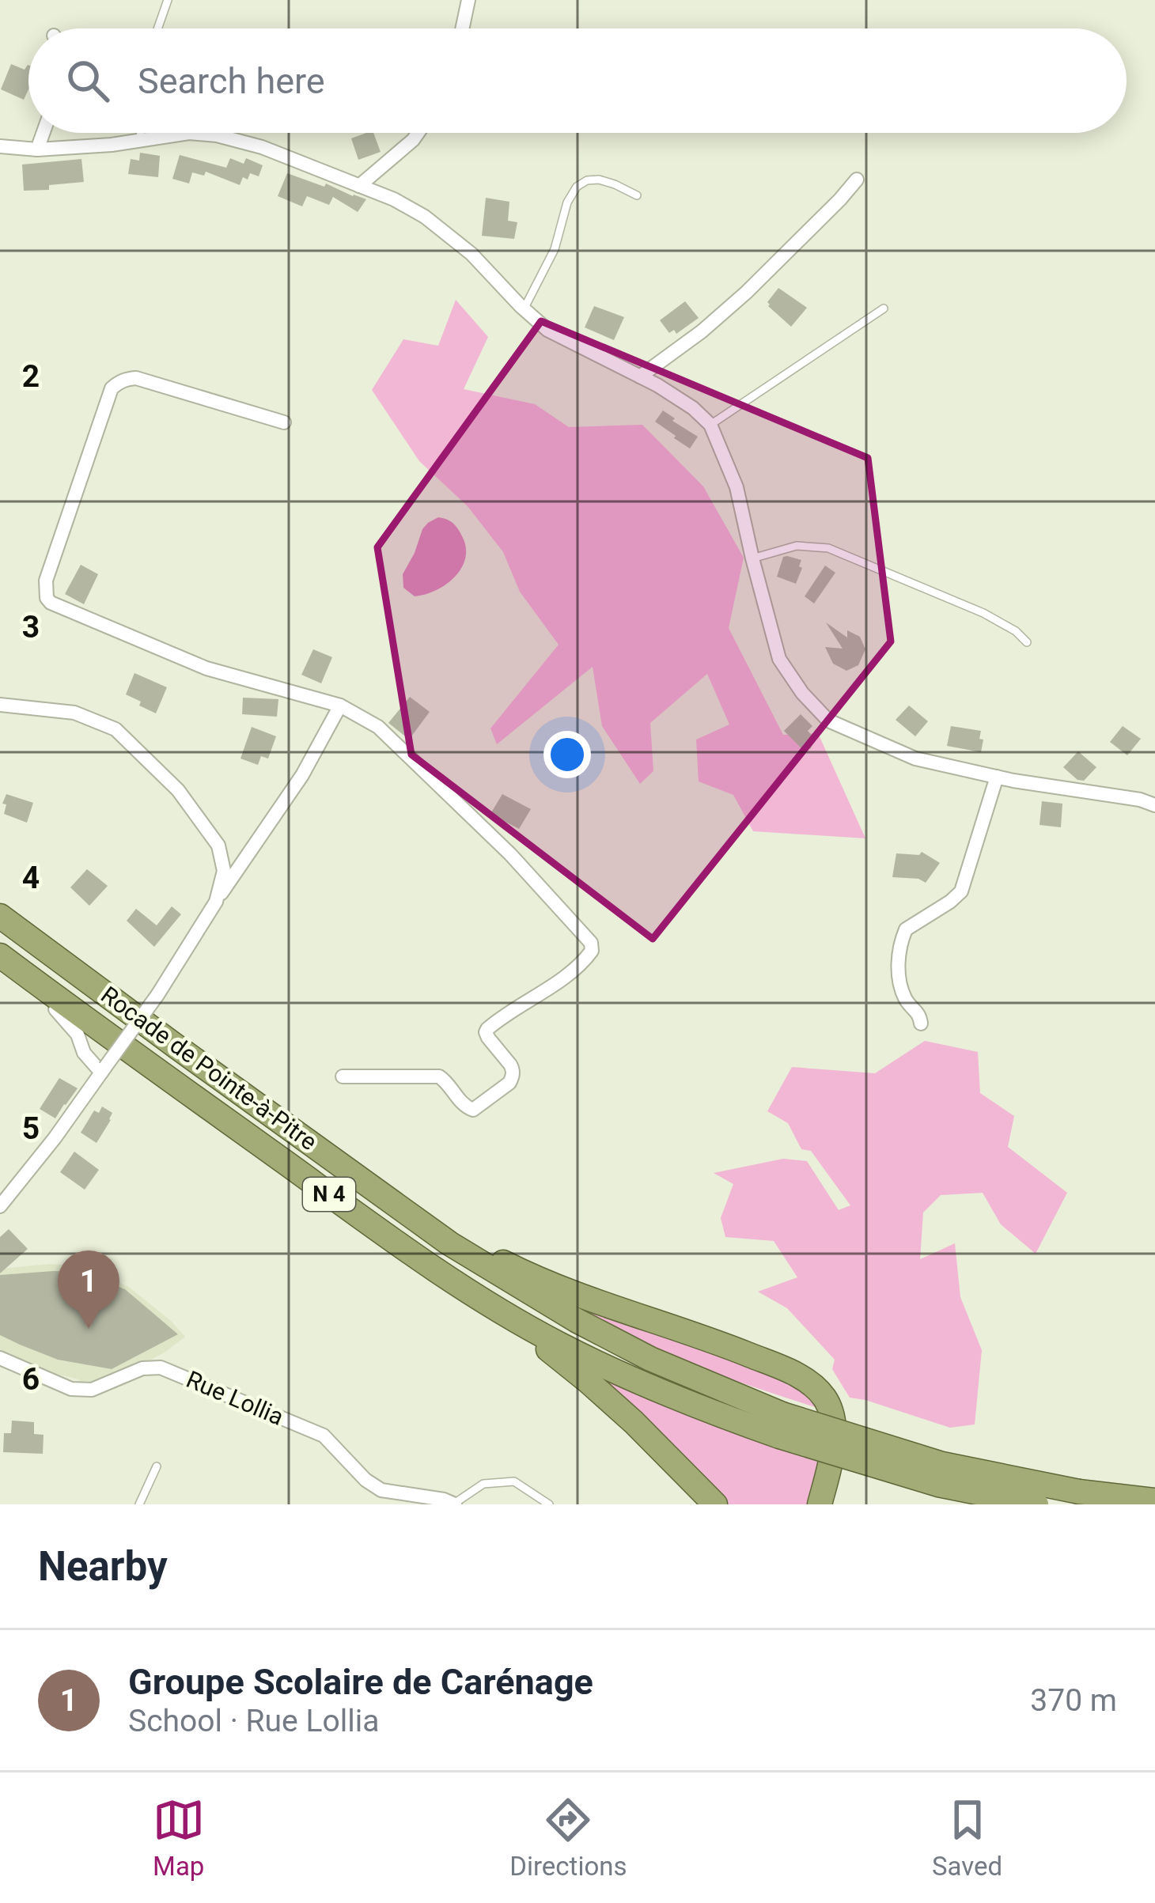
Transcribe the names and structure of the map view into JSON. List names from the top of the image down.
{
  "streets": {
    "highway": ["Rocade de Pointe-à-Pitre", "N 4"],
    "street": ["Rue Lollia"]
  },
  "page": {
    "search": "Search here",
    "pins": "1",
    "heading": "Nearby",
    "list": [
      {
        "mark": "1",
        "name": "Groupe Scolaire de Carénage",
        "note": "School · Rue Lollia",
        "value": "370 m"
      }
    ],
    "nav": ["Map", "Directions", "Saved"]
  },
  "grid": {
    "rows": [
      "2",
      "3",
      "4",
      "5",
      "6"
    ]
  }
}
